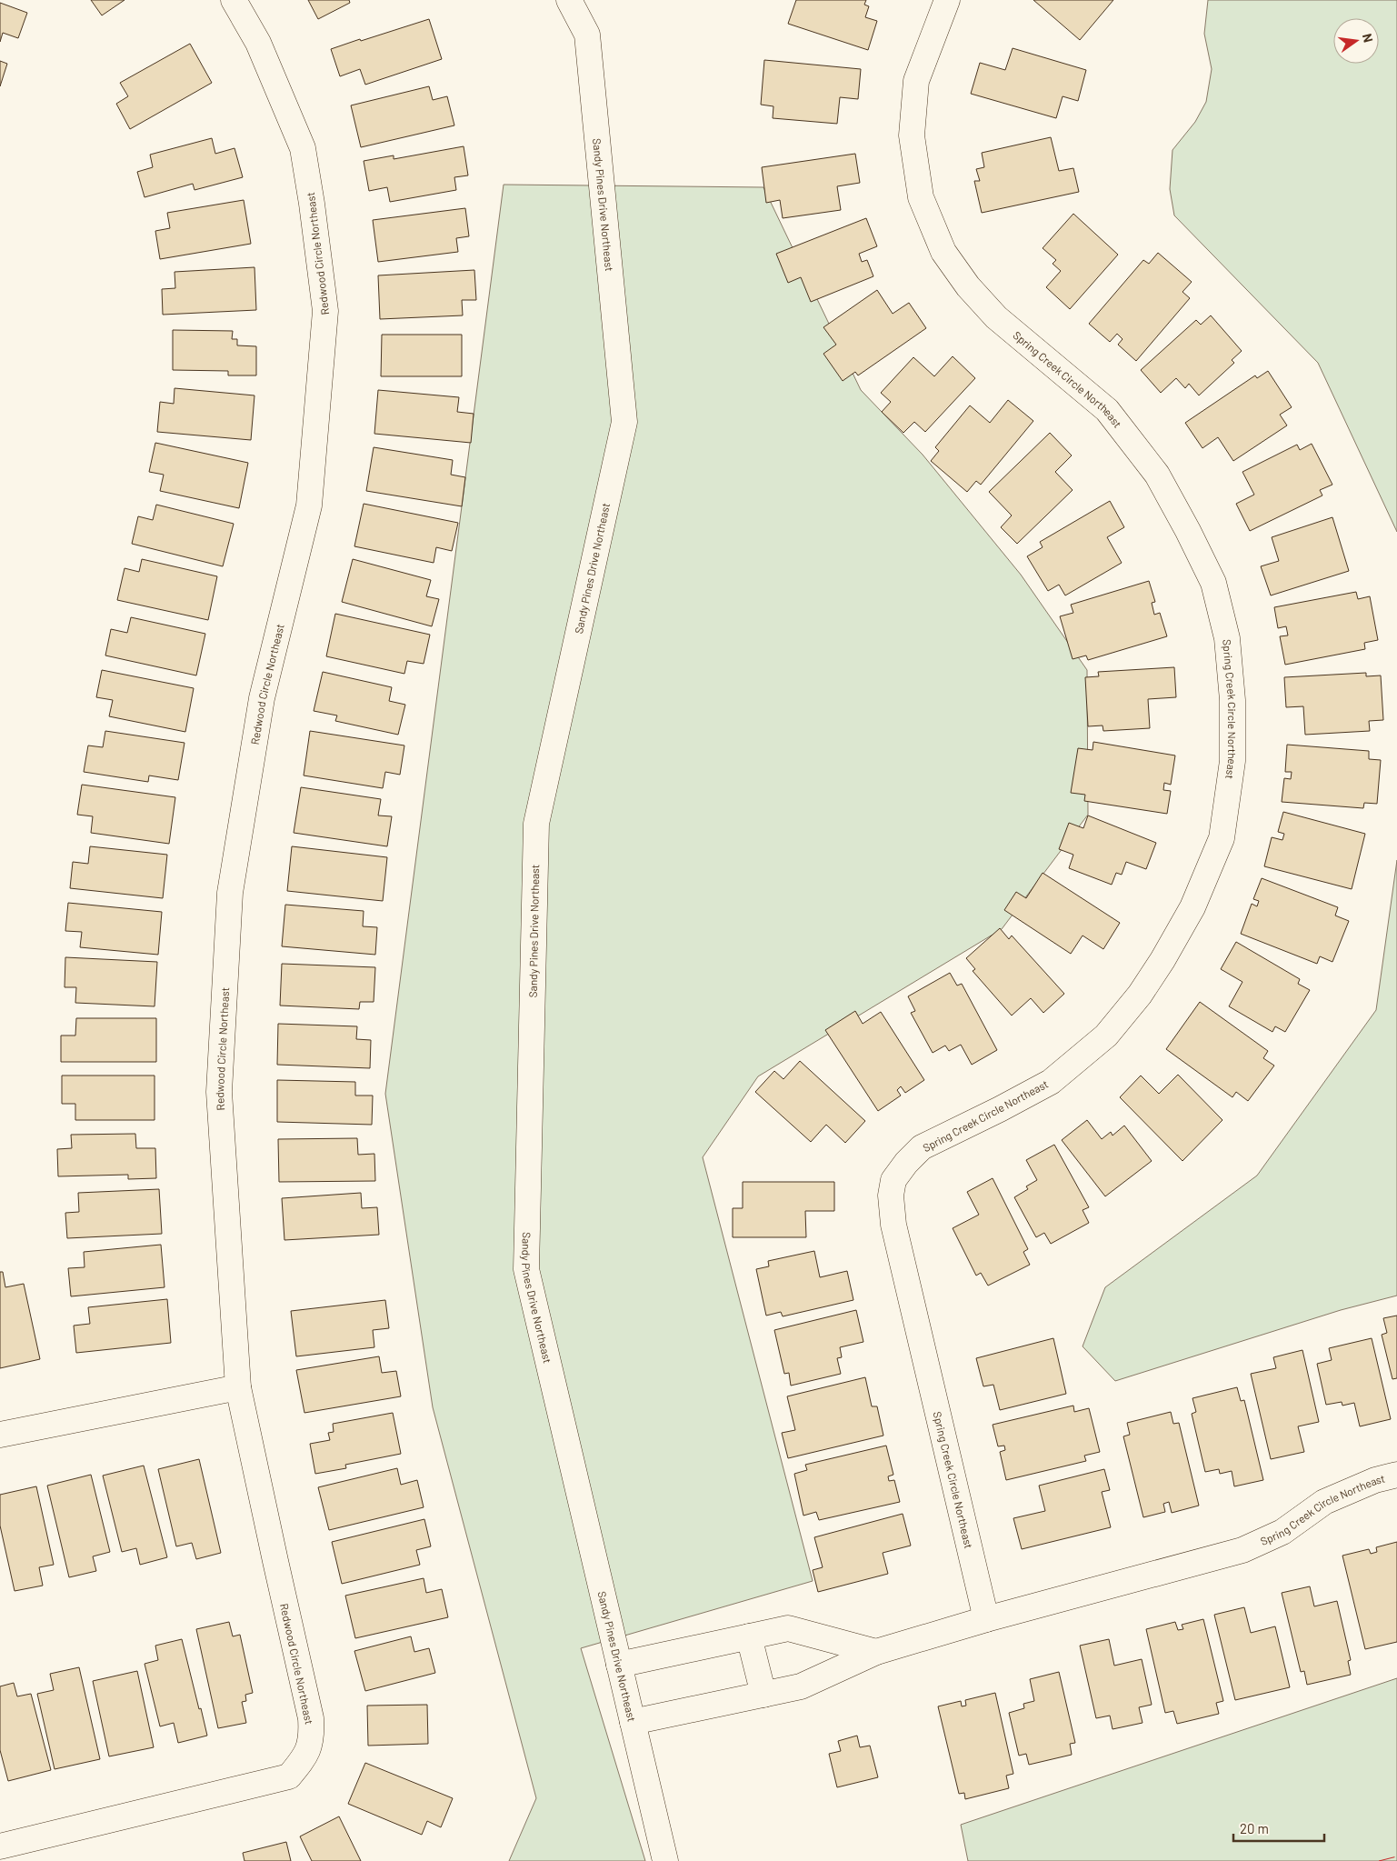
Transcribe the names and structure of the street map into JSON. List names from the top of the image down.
{
  "streets": {
    "street": ["Sandy Pines Drive Northeast", "Redwood Circle Northeast", "Spring Creek Circle Northeast"]
  },
  "crossings": [
    ["Sandy Pines Drive Northeast", "Spring Creek Circle Northeast"]
  ],
  "scale_bar": "20 m",
  "north": "right"
}
